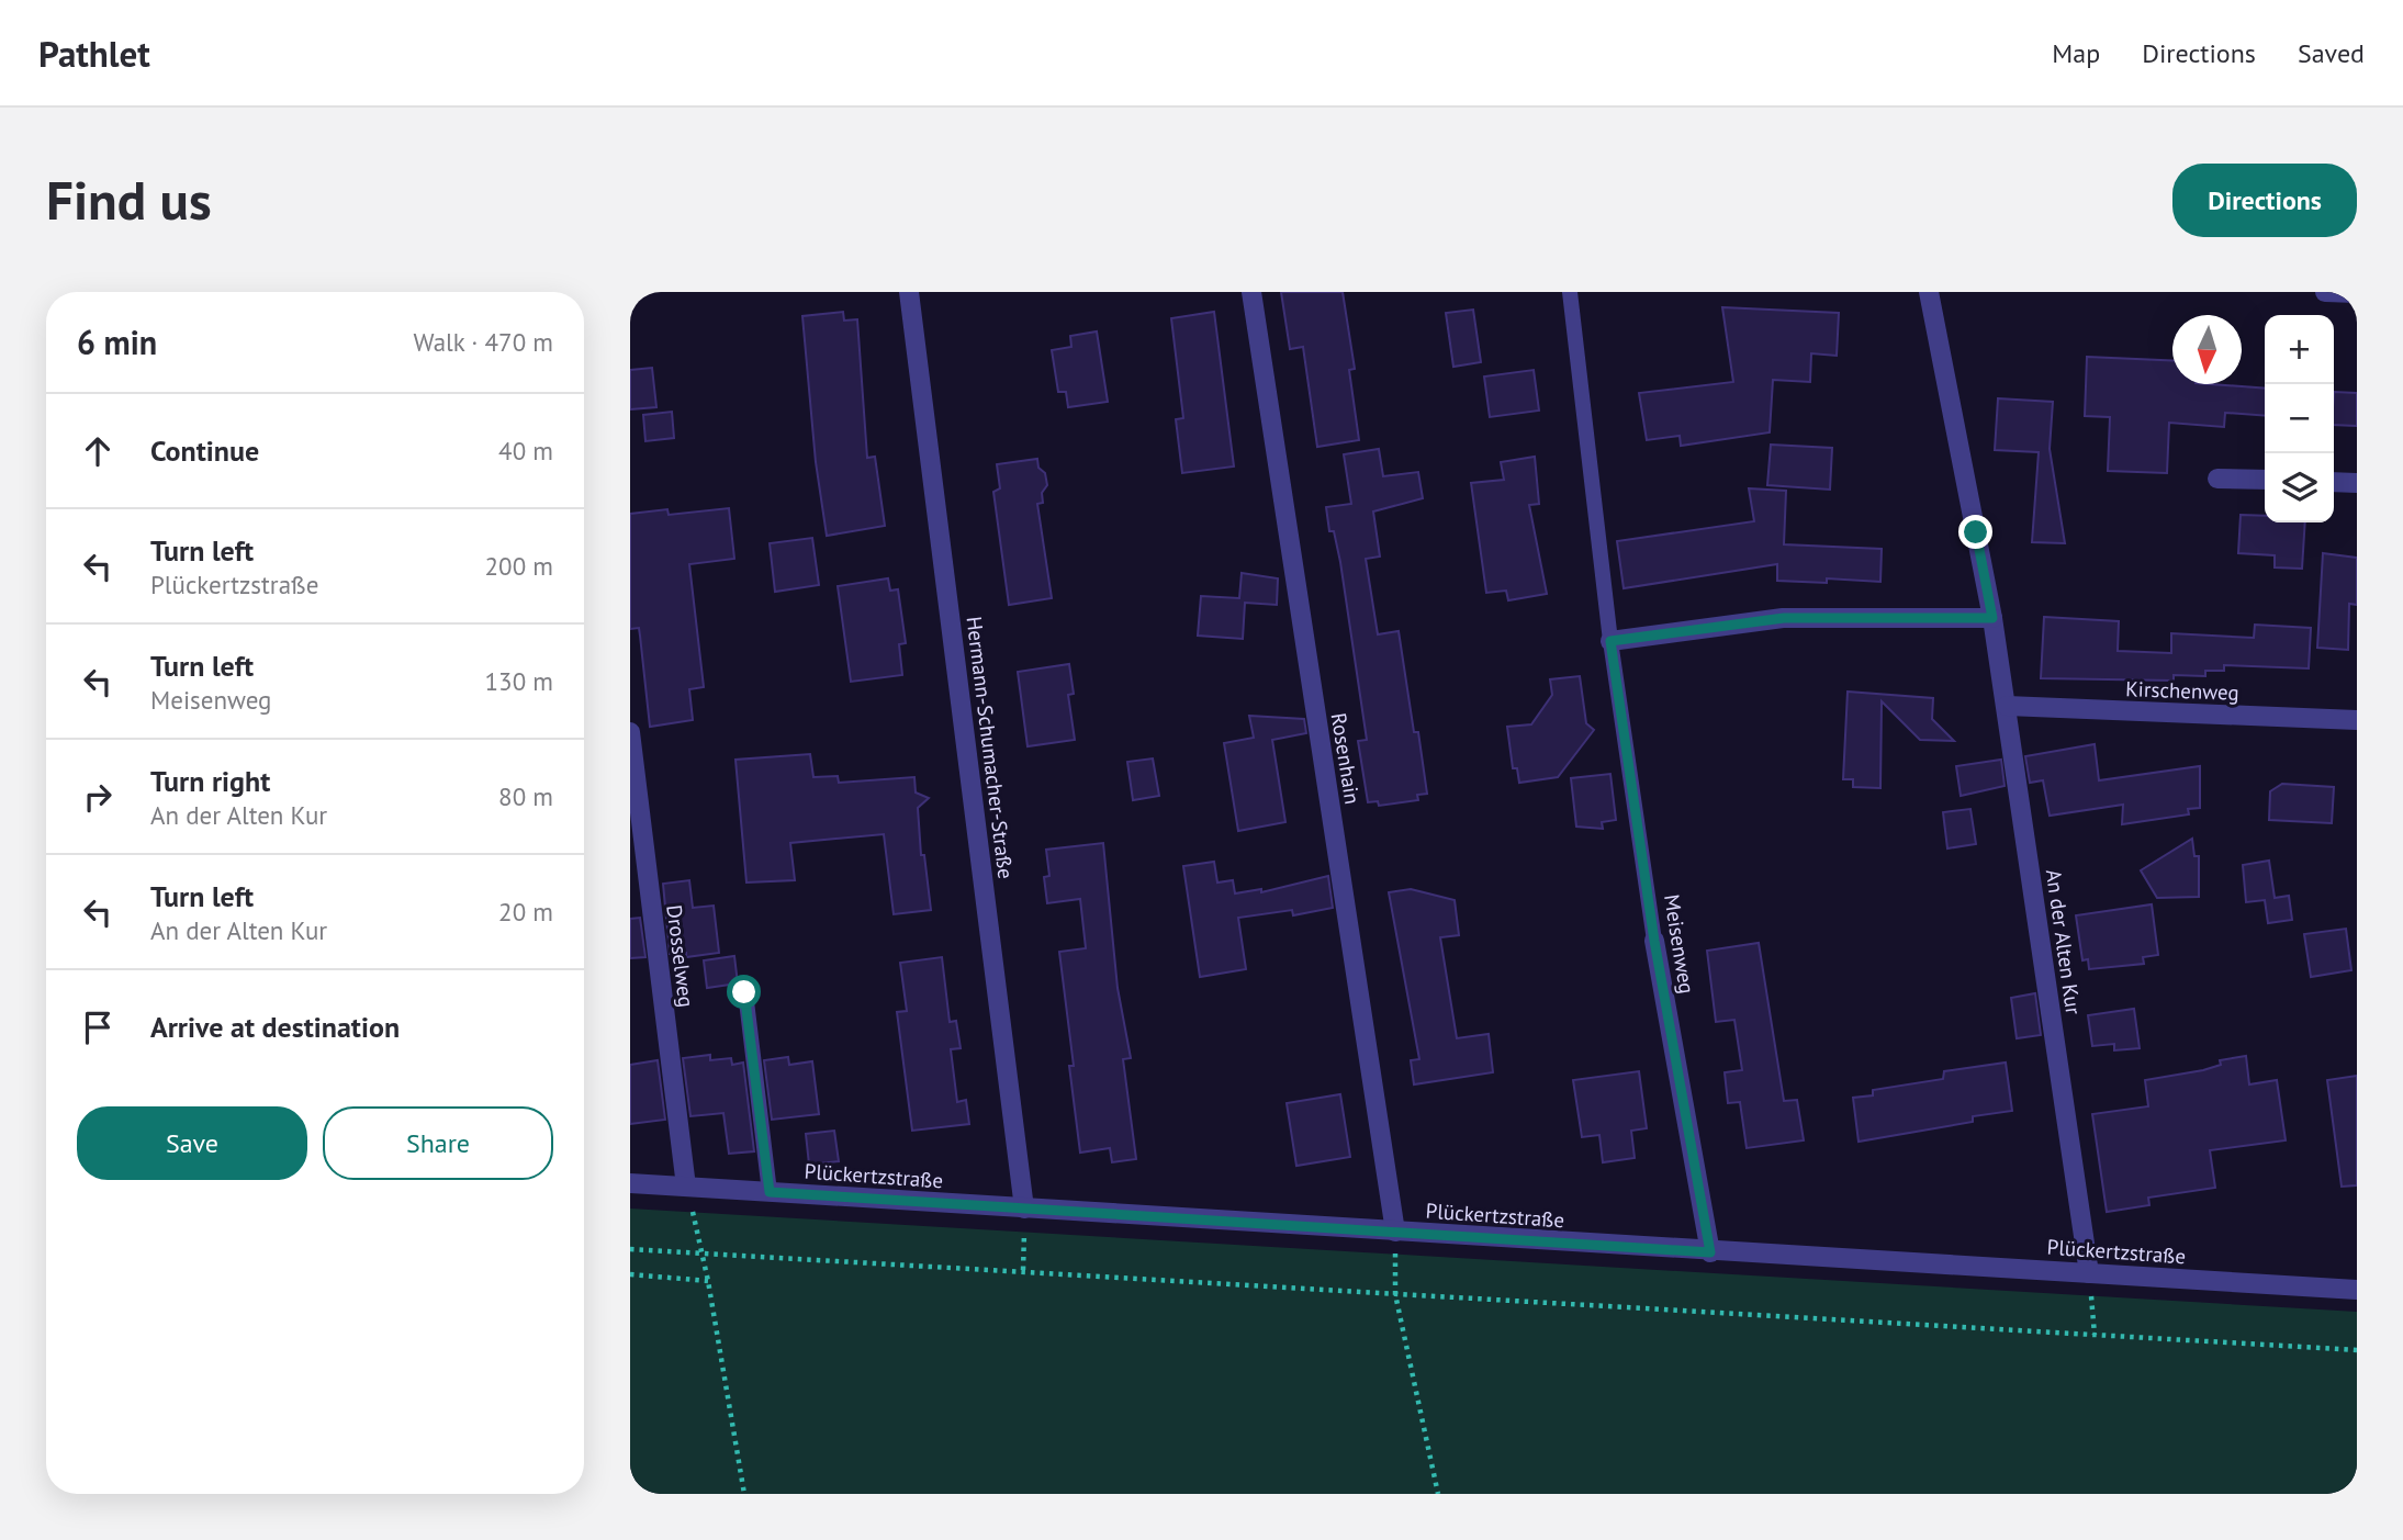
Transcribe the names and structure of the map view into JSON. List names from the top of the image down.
{
  "streets": {
    "street": [
      "Kirschenweg",
      "Hermann-Schumacher-Straße",
      "Rosenhain",
      "An der Alten Kur",
      "Meisenweg",
      "Drosselweg",
      "Plückertzstraße"
    ]
  },
  "crossings": [
    ["Kirschenweg", "An der Alten Kur"],
    ["Hermann-Schumacher-Straße", "Plückertzstraße"],
    ["Rosenhain", "Plückertzstraße"],
    ["An der Alten Kur", "Plückertzstraße"],
    ["Meisenweg", "Plückertzstraße"],
    ["Drosselweg", "Plückertzstraße"]
  ],
  "north": "bottom",
  "page": {
    "header": "Pathlet",
    "nav": ["Map", "Directions", "Saved"],
    "buttons": [
      "Directions",
      ["Save", "Share"]
    ],
    "title": "Find us",
    "heading": ["6 min", "Walk · 470 m"],
    "map_buttons": ["+", "−"],
    "list": [
      ["Continue", "40 m"],
      ["Turn left", "Plückertzstraße", "200 m"],
      ["Turn left", "Meisenweg", "130 m"],
      ["Turn right", "An der Alten Kur", "80 m"],
      ["Turn left", "An der Alten Kur", "20 m"],
      "Arrive at destination"
    ]
  }
}
